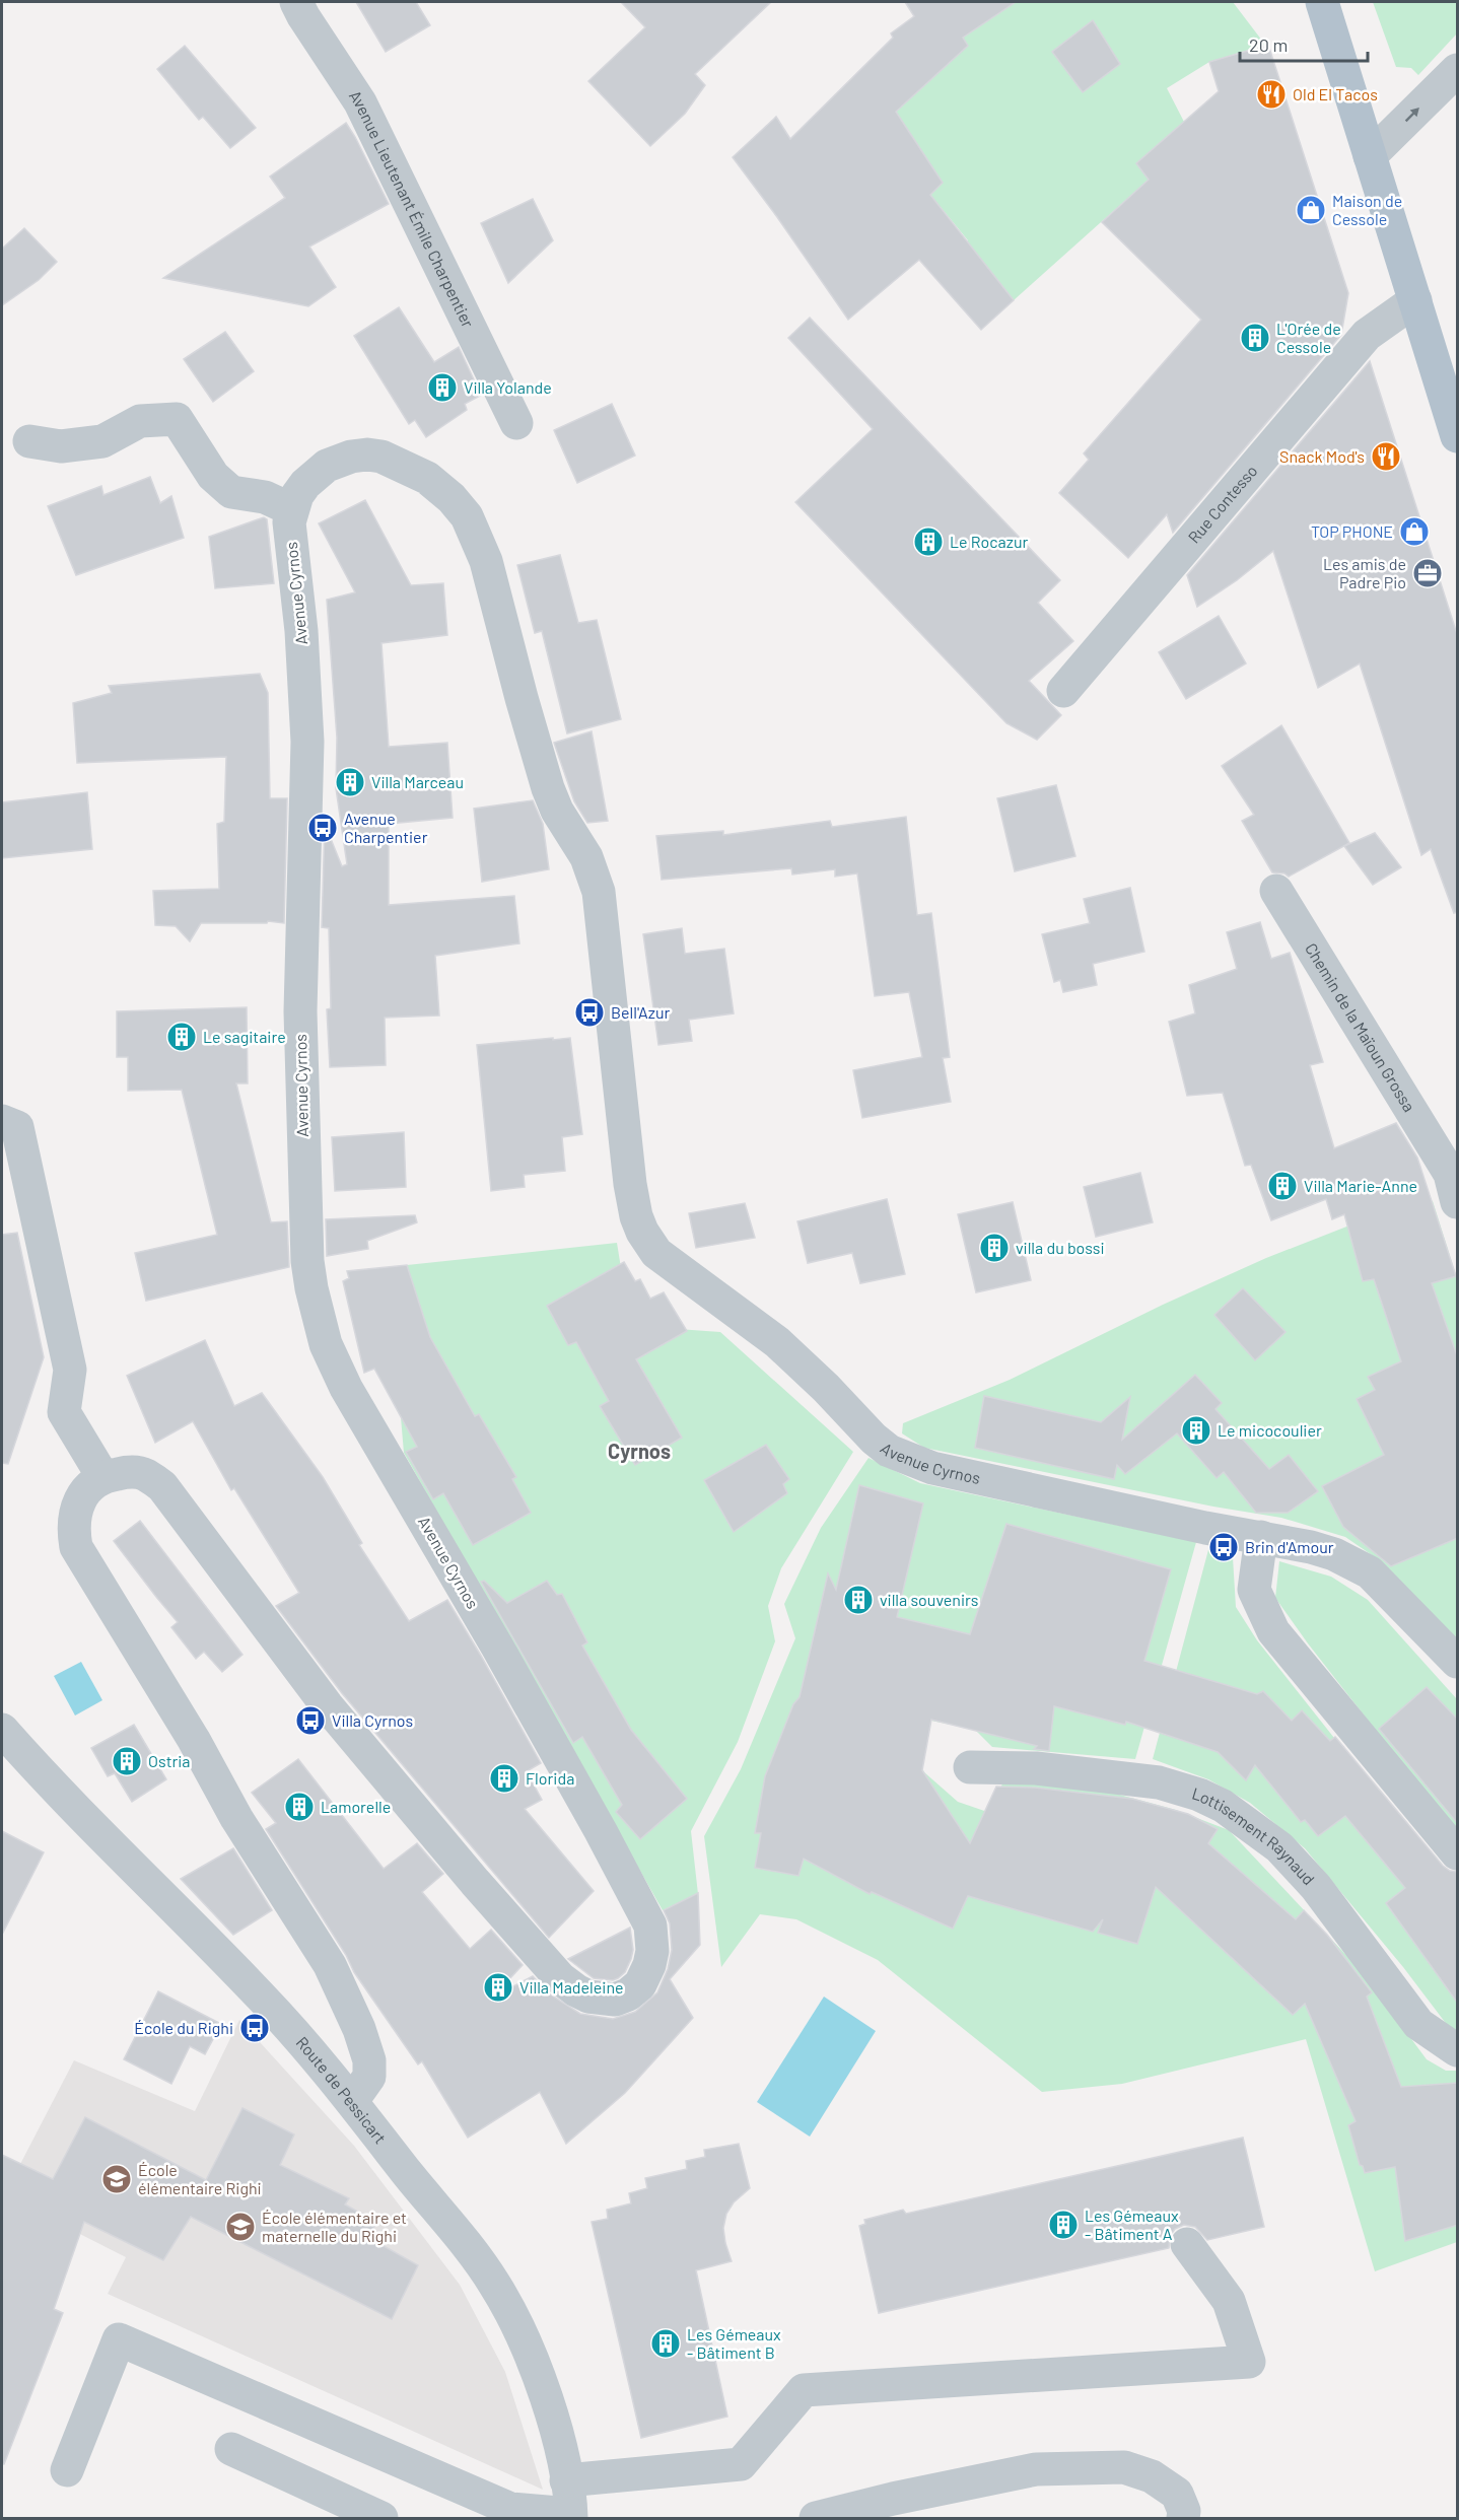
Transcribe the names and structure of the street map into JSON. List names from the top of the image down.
{
  "streets": {
    "street": [
      "Avenue Lieutenant Émile Charpentier",
      "Rue Contesso",
      "Avenue Cyrnos",
      "Chemin de la Maïoun Grossa",
      "Lottisement Raynaud",
      "Route de Pessicart"
    ]
  },
  "districts": ["Cyrnos"],
  "places": {
    "restaurant": ["Old El Tacos", "Snack Mod's"],
    "shop": ["Maison de Cessole", "TOP PHONE"],
    "building": [
      "L'Orée de Cessole",
      "Villa Yolande",
      "Le Rocazur",
      "Villa Marceau",
      "Le sagitaire",
      "Villa Marie-Anne",
      "villa du bossi",
      "Le micocoulier",
      "villa souvenirs",
      "Ostria",
      "Florida",
      "Lamorelle",
      "Villa Madeleine",
      "Les Gémeaux - Bâtiment A",
      "Les Gémeaux - Bâtiment B"
    ],
    "office": ["Les amis de Padre Pio"],
    "bus stop": [
      "Avenue Charpentier",
      "Bell'Azur",
      "Brin d'Amour",
      "Villa Cyrnos",
      "École du Righi"
    ],
    "school or university": ["École élémentaire Righi", "École élémentaire et maternelle du Righi"]
  },
  "scale_bar": "20 m"
}
